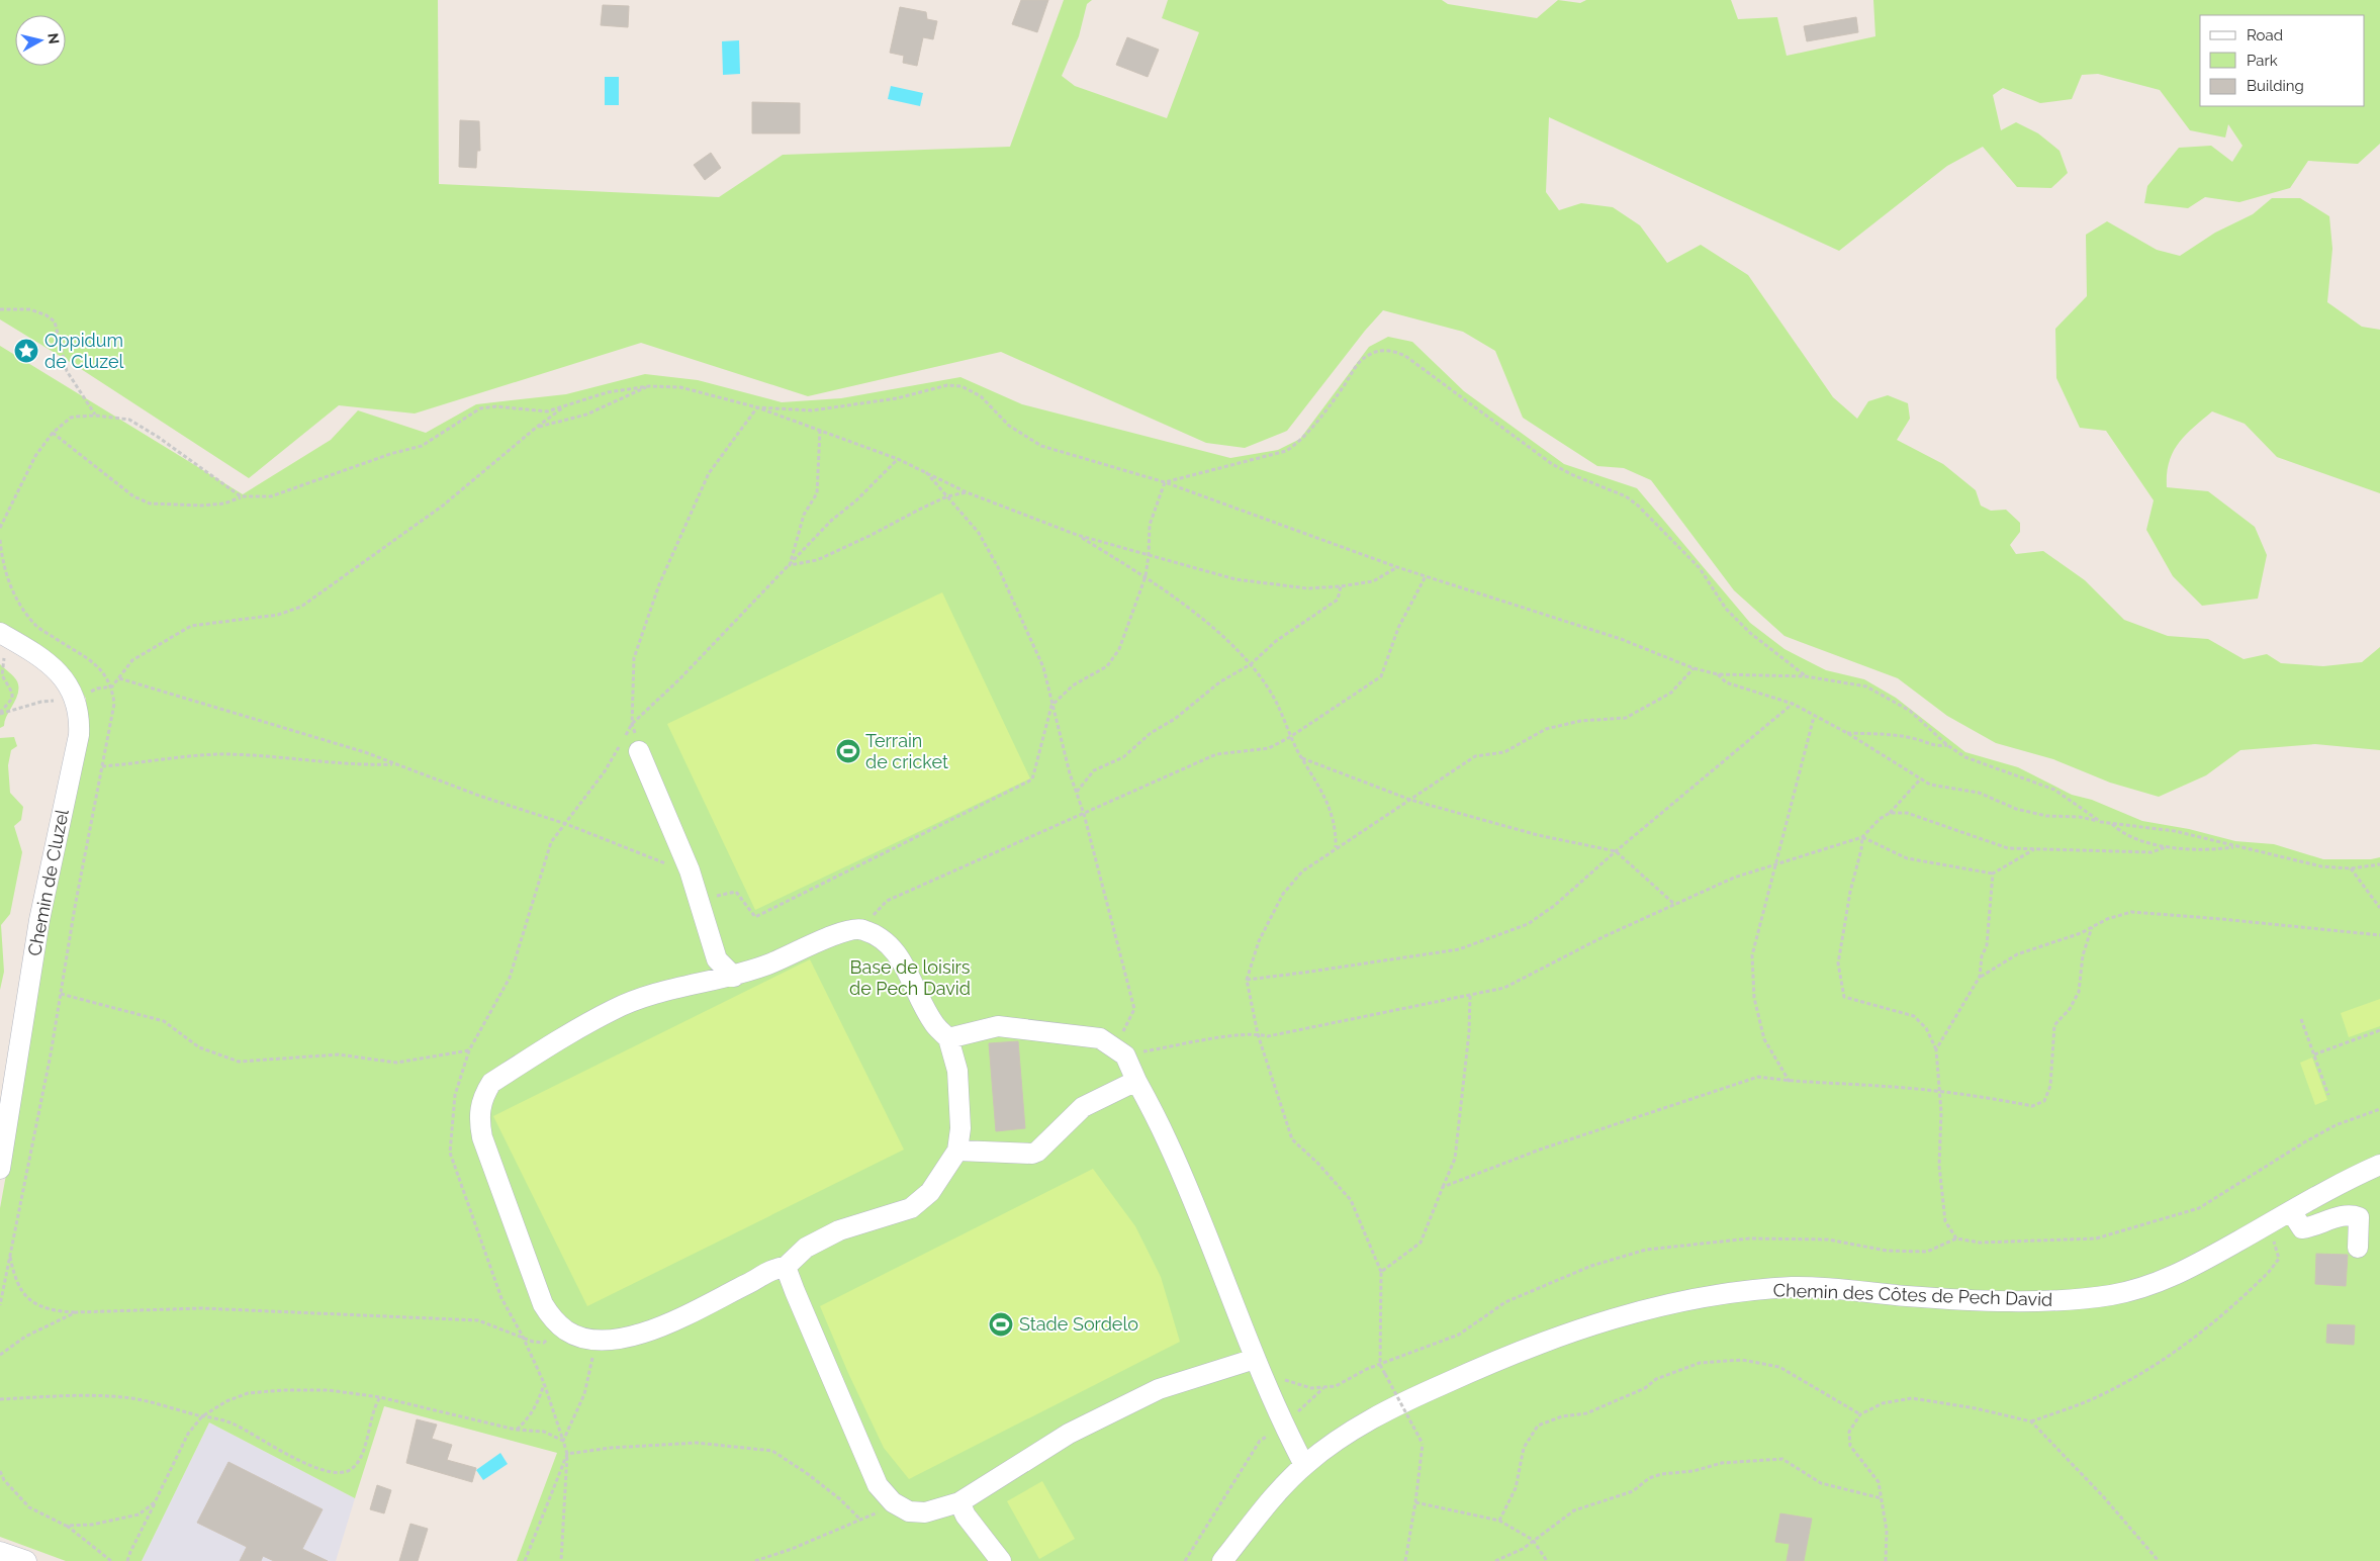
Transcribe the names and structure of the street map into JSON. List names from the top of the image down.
{
  "streets": {
    "street": ["Chemin de Cluzel", "Chemin des Côtes de Pech David"]
  },
  "parks": ["Base de loisirs de Pech David"],
  "places": {
    "place": ["Oppidum de Cluzel"],
    "sports": ["Terrain de cricket", "Stade Sordelo"]
  },
  "legend": ["Road", "Park", "Building"],
  "north": "right"
}
